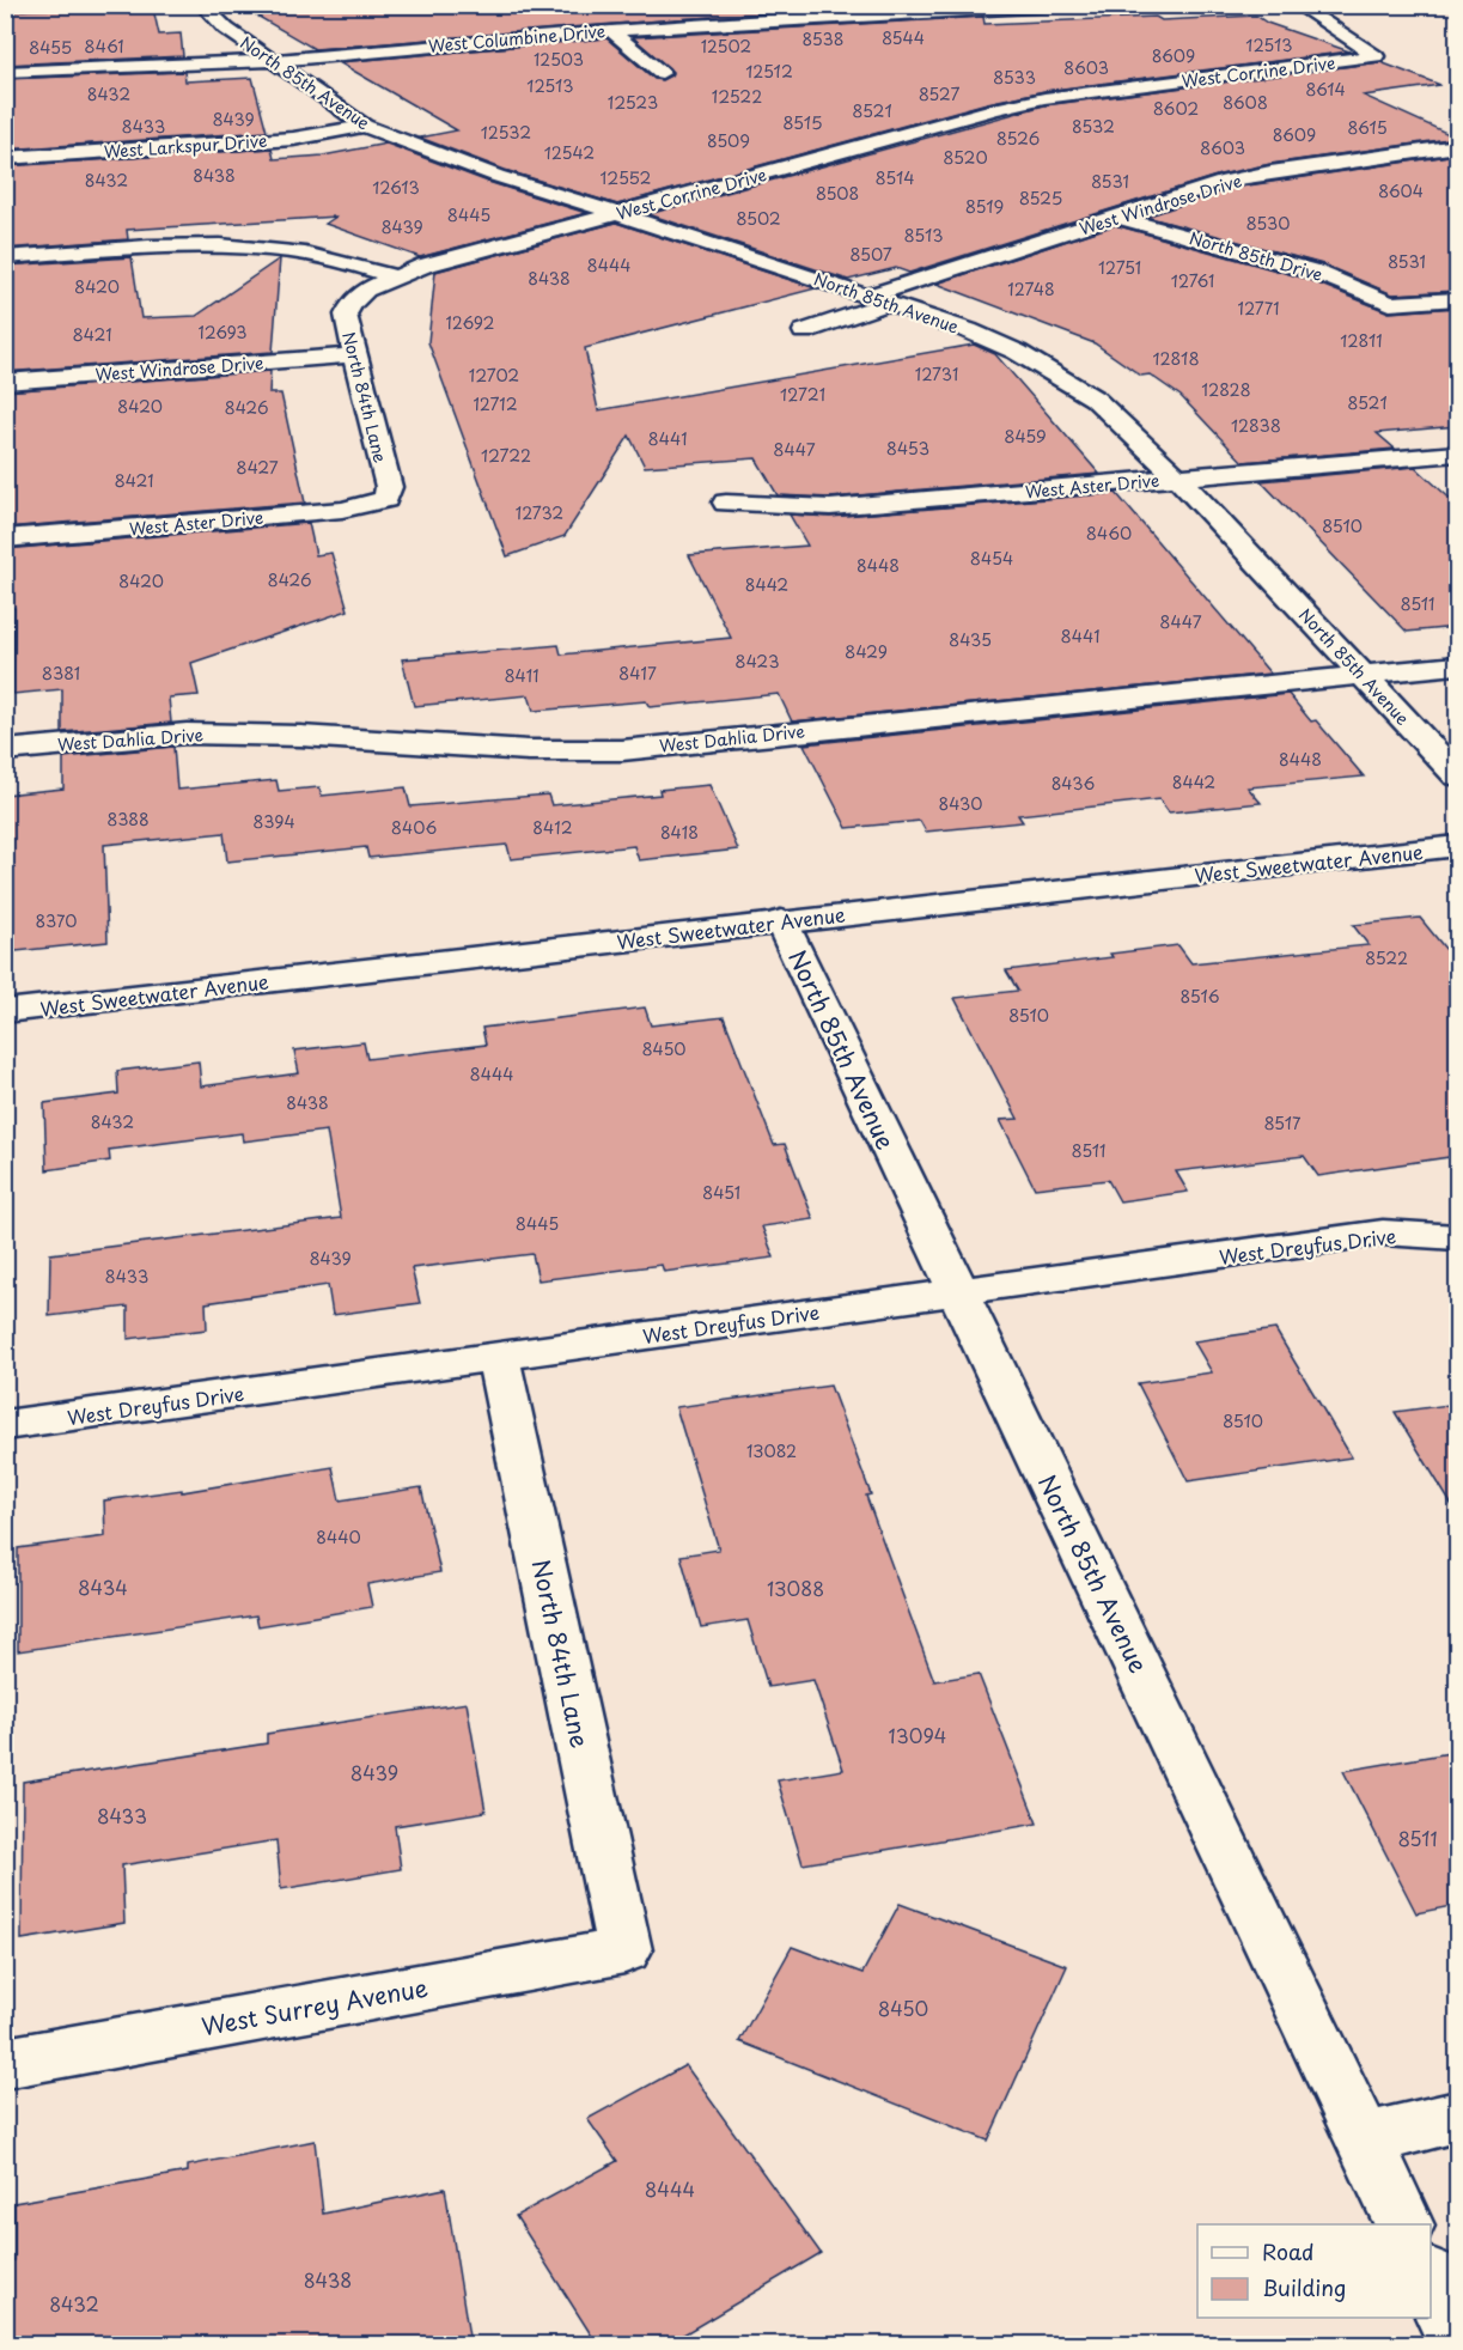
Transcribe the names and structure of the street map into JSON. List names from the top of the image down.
{
  "streets": {
    "street": [
      "West Columbine Drive",
      "West Corrine Drive",
      "North 85th Avenue",
      "West Larkspur Drive",
      "West Windrose Drive",
      "North 85th Drive",
      "North 84th Lane",
      "West Aster Drive",
      "West Dahlia Drive",
      "West Sweetwater Avenue",
      "West Dreyfus Drive",
      "West Surrey Avenue"
    ]
  },
  "crossings": [
    ["West Columbine Drive", "North 85th Avenue"],
    ["West Corrine Drive", "North 85th Avenue"],
    ["West Corrine Drive", "North 84th Lane"],
    ["North 85th Avenue", "West Larkspur Drive"],
    ["North 85th Avenue", "West Windrose Drive"],
    ["North 85th Avenue", "West Aster Drive"],
    ["North 85th Avenue", "West Dahlia Drive"],
    ["North 85th Avenue", "West Sweetwater Avenue"],
    ["North 85th Avenue", "West Dreyfus Drive"],
    ["West Windrose Drive", "North 85th Drive"],
    ["West Windrose Drive", "North 84th Lane"],
    ["North 84th Lane", "West Aster Drive"],
    ["North 84th Lane", "West Dreyfus Drive"],
    ["North 84th Lane", "West Surrey Avenue"]
  ],
  "house_numbers": [
    "8544",
    "8538",
    "12513",
    "8461",
    "12502",
    "8455",
    "8609",
    "12503",
    "8603",
    "12512",
    "8533",
    "12513",
    "8614",
    "8432",
    "8527",
    "12522",
    "12523",
    "8608",
    "8602",
    "8521",
    "8439",
    "8515",
    "8433",
    "8532",
    "8615",
    "12532",
    "8609",
    "8526",
    "8509",
    "8603",
    "12542",
    "8520",
    "8438",
    "12552",
    "8514",
    "8432",
    "8531",
    "12613",
    "8604",
    "8508",
    "8525",
    "8519",
    "8445",
    "8502",
    "8530",
    "8439",
    "8513",
    "8507",
    "8531",
    "8444",
    "12751",
    "8438",
    "12761",
    "8420",
    "12748",
    "12771",
    "12692",
    "12693",
    "8421",
    "12811",
    "12818",
    "12731",
    "12702",
    "12828",
    "12721",
    "8521",
    "12712",
    "8420",
    "8426",
    "12838",
    "8459",
    "8441",
    "8453",
    "8447",
    "12722",
    "8427",
    "8421",
    "12732",
    "8510",
    "8460",
    "8454",
    "8448",
    "8426",
    "8420",
    "8442",
    "8511",
    "8447",
    "8441",
    "8435",
    "8429",
    "8423",
    "8381",
    "8417",
    "8411",
    "8448",
    "8442",
    "8436",
    "8430",
    "8388",
    "8394",
    "8406",
    "8412",
    "8418",
    "8370",
    "8522",
    "8516",
    "8510",
    "8450",
    "8444",
    "8438",
    "8432",
    "8517",
    "8511",
    "8451",
    "8445",
    "8439",
    "8433",
    "8510",
    "13082",
    "8440",
    "8434",
    "13088",
    "13094",
    "8439",
    "8433",
    "8511",
    "8450",
    "8444",
    "8438",
    "8432"
  ],
  "legend": ["Road", "Building"]
}
